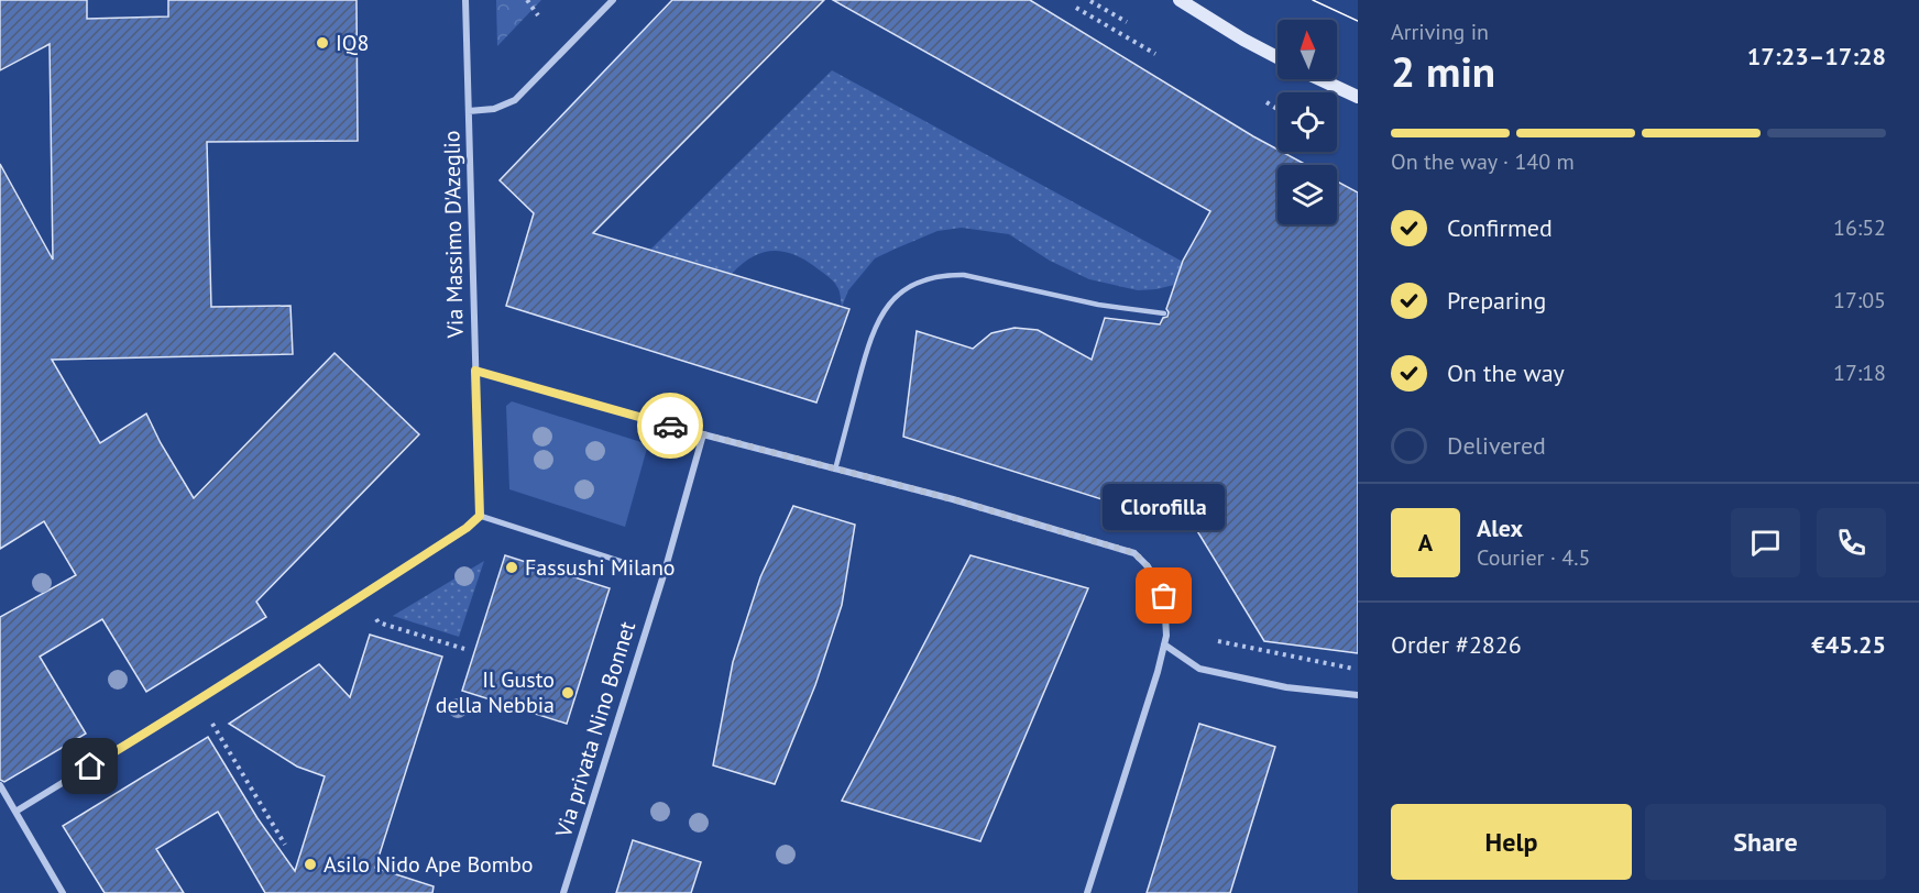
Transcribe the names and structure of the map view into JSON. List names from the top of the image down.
{
  "streets": {
    "street": ["Via Massimo D'Azeglio", "Via privata Nino Bonnet"]
  },
  "places": [
    "IQ8",
    "Fassushi Milano",
    "Clorofilla",
    "Il Gusto della Nebbia",
    "Asilo Nido Ape Bombo"
  ],
  "north": "top",
  "page": {
    "heading": ["2 min", "Arriving in", "17:23–17:28"],
    "panel": [
      "Alex",
      "Courier · 4.5",
      "Order #2826",
      "€45.25"
    ],
    "bar": "On the way · 140 m",
    "list": [
      ["Confirmed", "16:52"],
      ["Preparing", "17:05"],
      ["On the way", "17:18"],
      "Delivered"
    ],
    "bubble": "Clorofilla",
    "round": "A",
    "buttons": ["Help", "Share"]
  }
}
